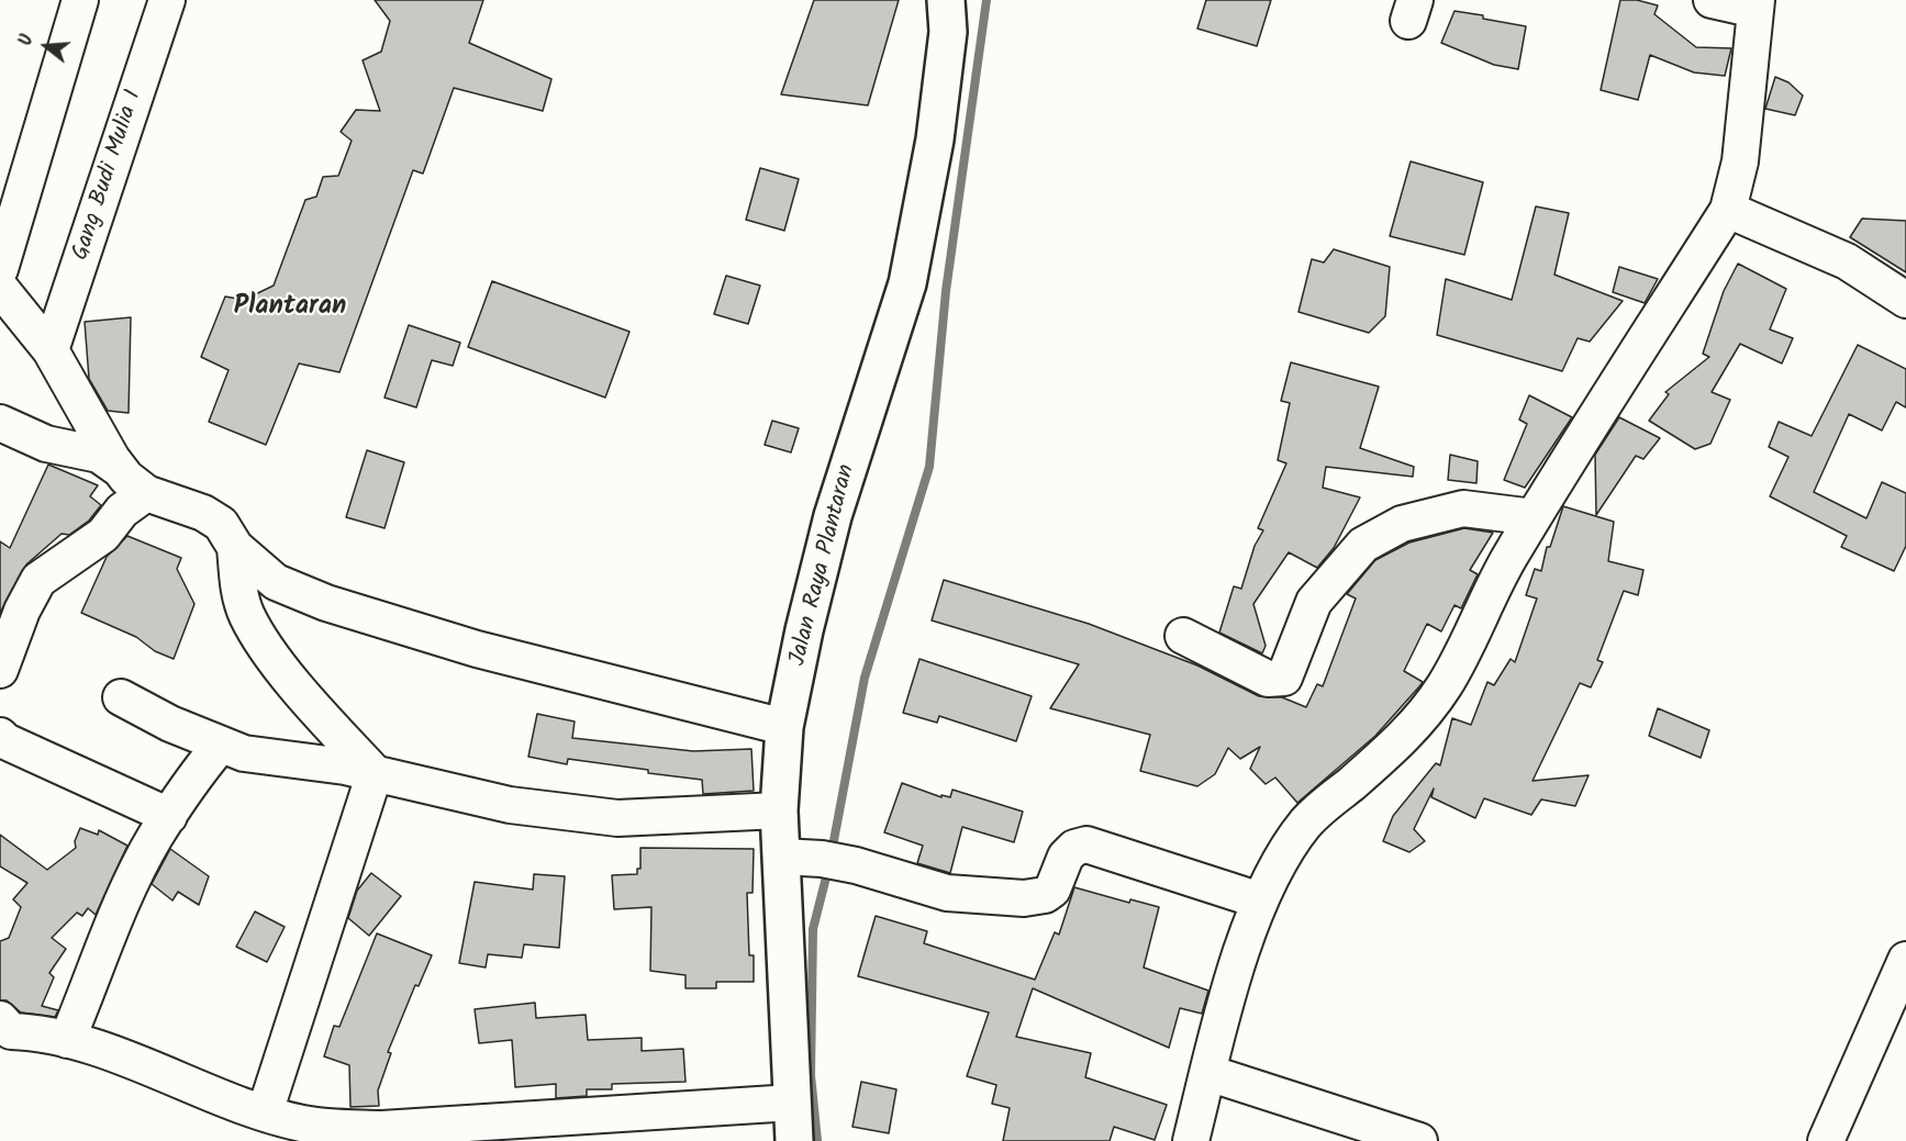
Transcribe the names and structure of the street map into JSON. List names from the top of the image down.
{
  "streets": {
    "main road": ["Jalan Raya Plantaran"],
    "street": ["Gang Budi Mulia I"]
  },
  "districts": ["Plantaran"],
  "north": "left"
}
